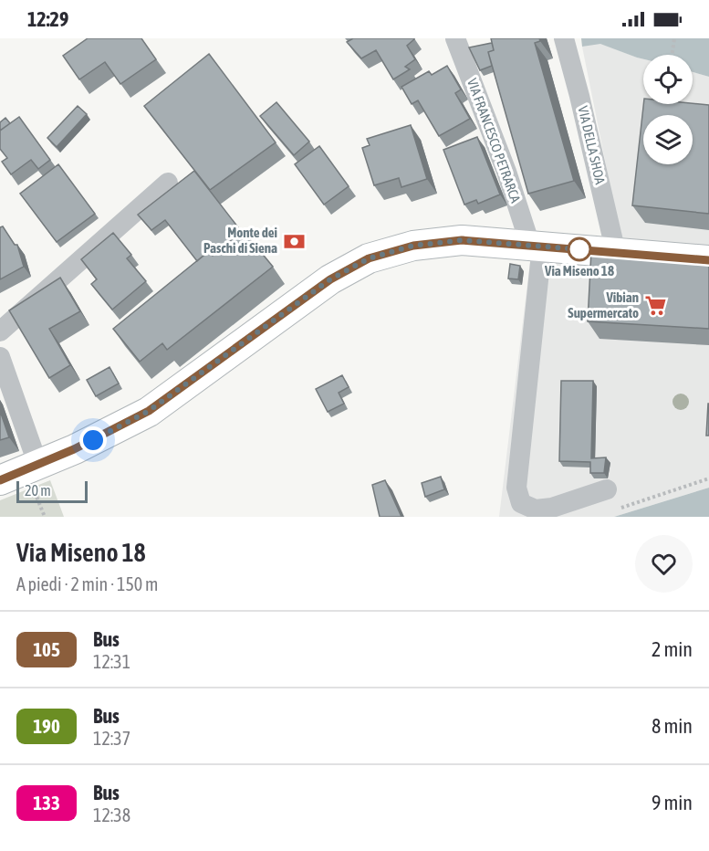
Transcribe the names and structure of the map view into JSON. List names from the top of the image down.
{
  "streets": {
    "street": ["VIA FRANCESCO PETRARCA", "VIA DELLA SHOA"]
  },
  "places": {
    "bank": ["Monte dei Paschi di Siena"],
    "other": ["Via Miseno 18"],
    "supermarket": ["Vibian Supermercato"]
  },
  "lines": ["bus line 105"],
  "scale_bar": "20 m",
  "page": {
    "status": "12:29",
    "scale": "20 m",
    "heading": ["Via Miseno 18", "A piedi · 2 min · 150 m"],
    "list": [
      {
        "mark": "105",
        "name": "Bus",
        "note": "12:31",
        "value": "2 min"
      },
      {
        "mark": "190",
        "name": "Bus",
        "note": "12:37",
        "value": "8 min"
      },
      {
        "mark": "133",
        "name": "Bus",
        "note": "12:38",
        "value": "9 min"
      }
    ]
  }
}
